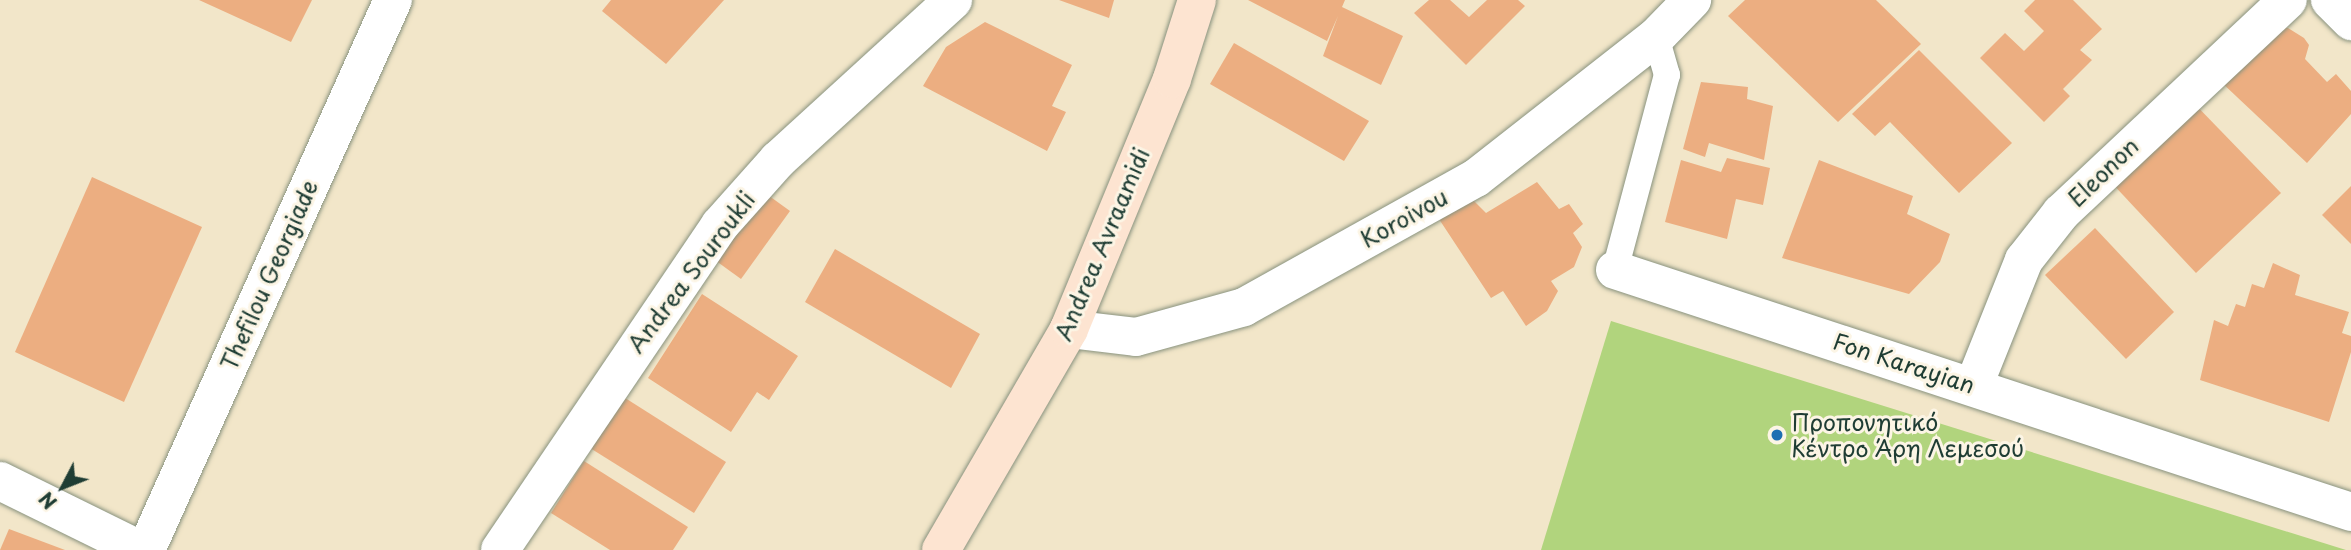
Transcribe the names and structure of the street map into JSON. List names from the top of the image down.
{
  "streets": {
    "street": [
      "Eleonon",
      "Koroivou",
      "Andrea Avraamidi",
      "Andrea Souroukli",
      "Thefilou Georgiade",
      "Fon Karayian"
    ]
  },
  "crossings": [
    ["Eleonon", "Fon Karayian"],
    ["Koroivou", "Andrea Avraamidi"]
  ],
  "places": ["Προπονητικό Κέντρο Άρη Λεμεσού"],
  "north": "bottom left"
}
